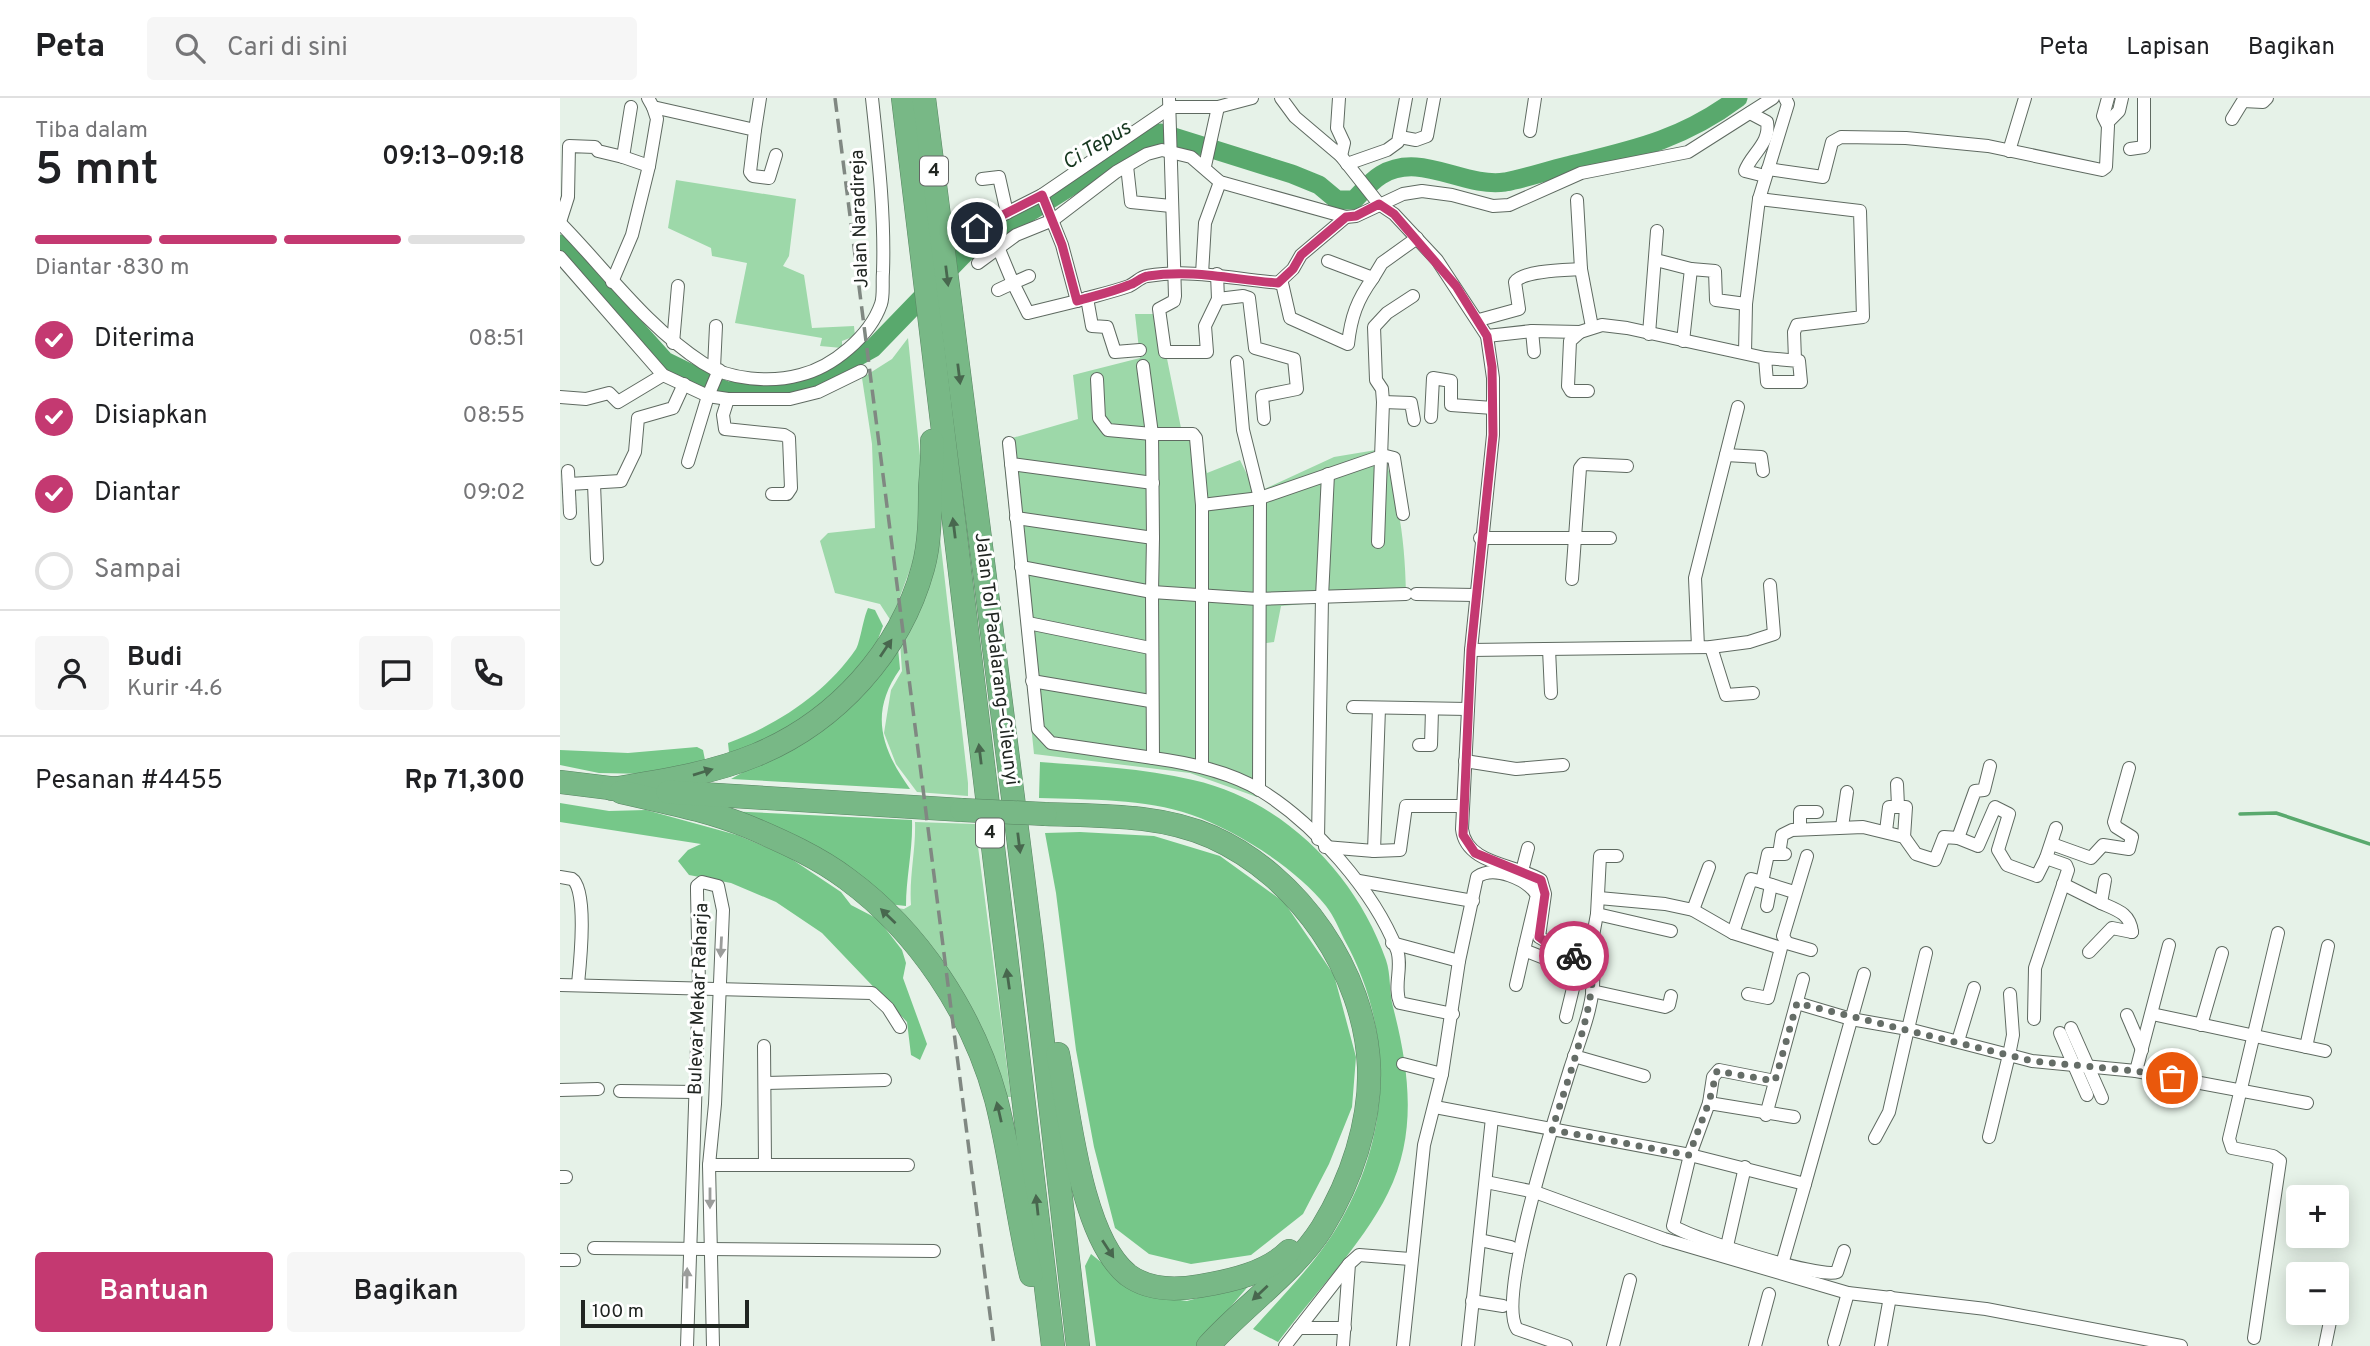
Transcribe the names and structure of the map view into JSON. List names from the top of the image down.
{
  "streets": {
    "highway": ["4", "Jalan Tol Padalarang–Cileunyi"],
    "street": ["Jalan Naradireja", "Bulevar Mekar Raharja"]
  },
  "water": ["Ci Tepus"],
  "scale_bar": "100 m",
  "page": {
    "header": "Peta",
    "search": "Cari di sini",
    "nav": ["Peta", "Lapisan", "Bagikan"],
    "heading": ["5 mnt", "Tiba dalam", "09:13–09:18"],
    "panel": [
      "Budi",
      "Kurir · 4.6",
      "Pesanan #4455",
      "Rp 71,300"
    ],
    "bar": "Diantar · 830 m",
    "list": [
      ["Diterima", "08:51"],
      ["Disiapkan", "08:55"],
      ["Diantar", "09:02"],
      "Sampai"
    ],
    "map_buttons": ["+", "−"],
    "buttons": ["Bantuan", "Bagikan"],
    "scale": "100 m"
  }
}
